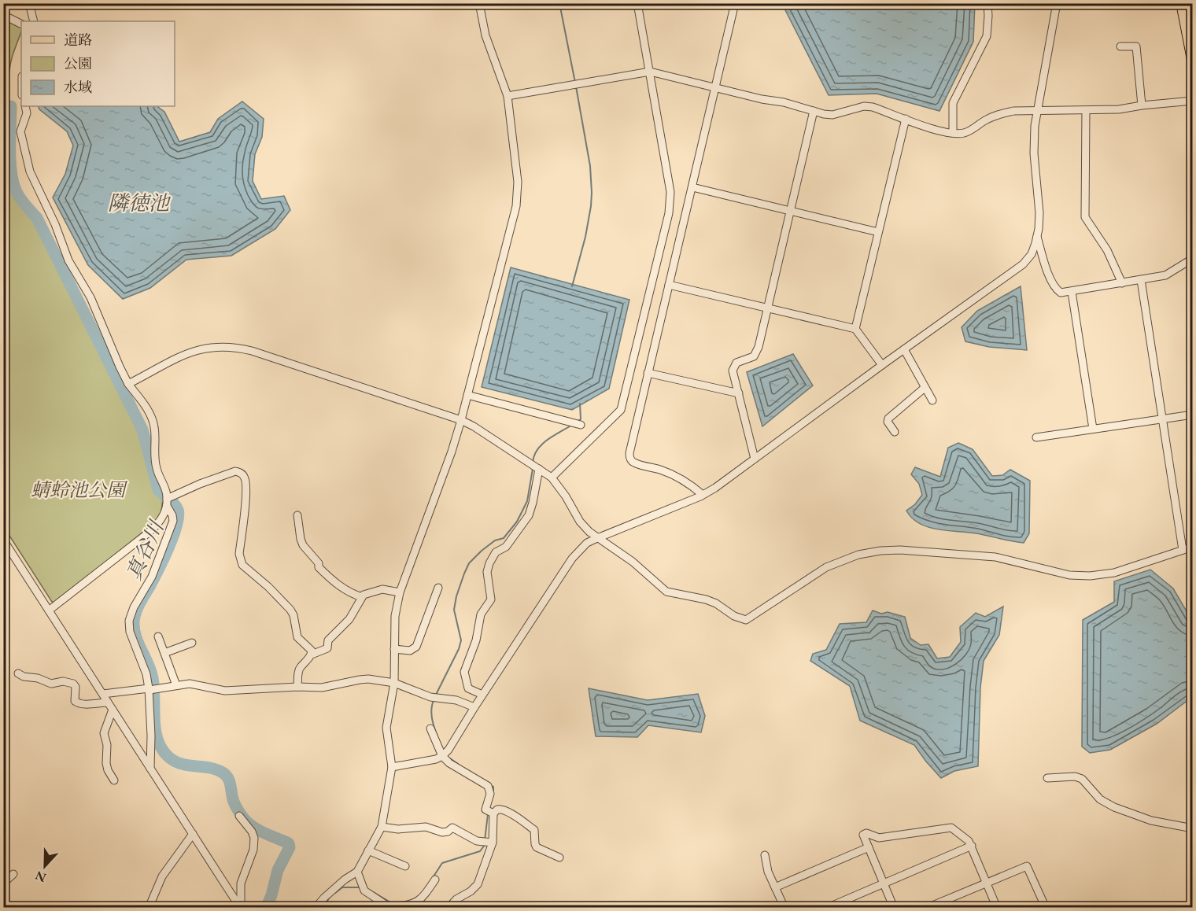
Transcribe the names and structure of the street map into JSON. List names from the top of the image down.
{
  "water": ["隣徳池", "真谷川"],
  "parks": ["蜻蛉池公園"],
  "legend": ["道路", "公園", "水域"],
  "north": "bottom"
}
